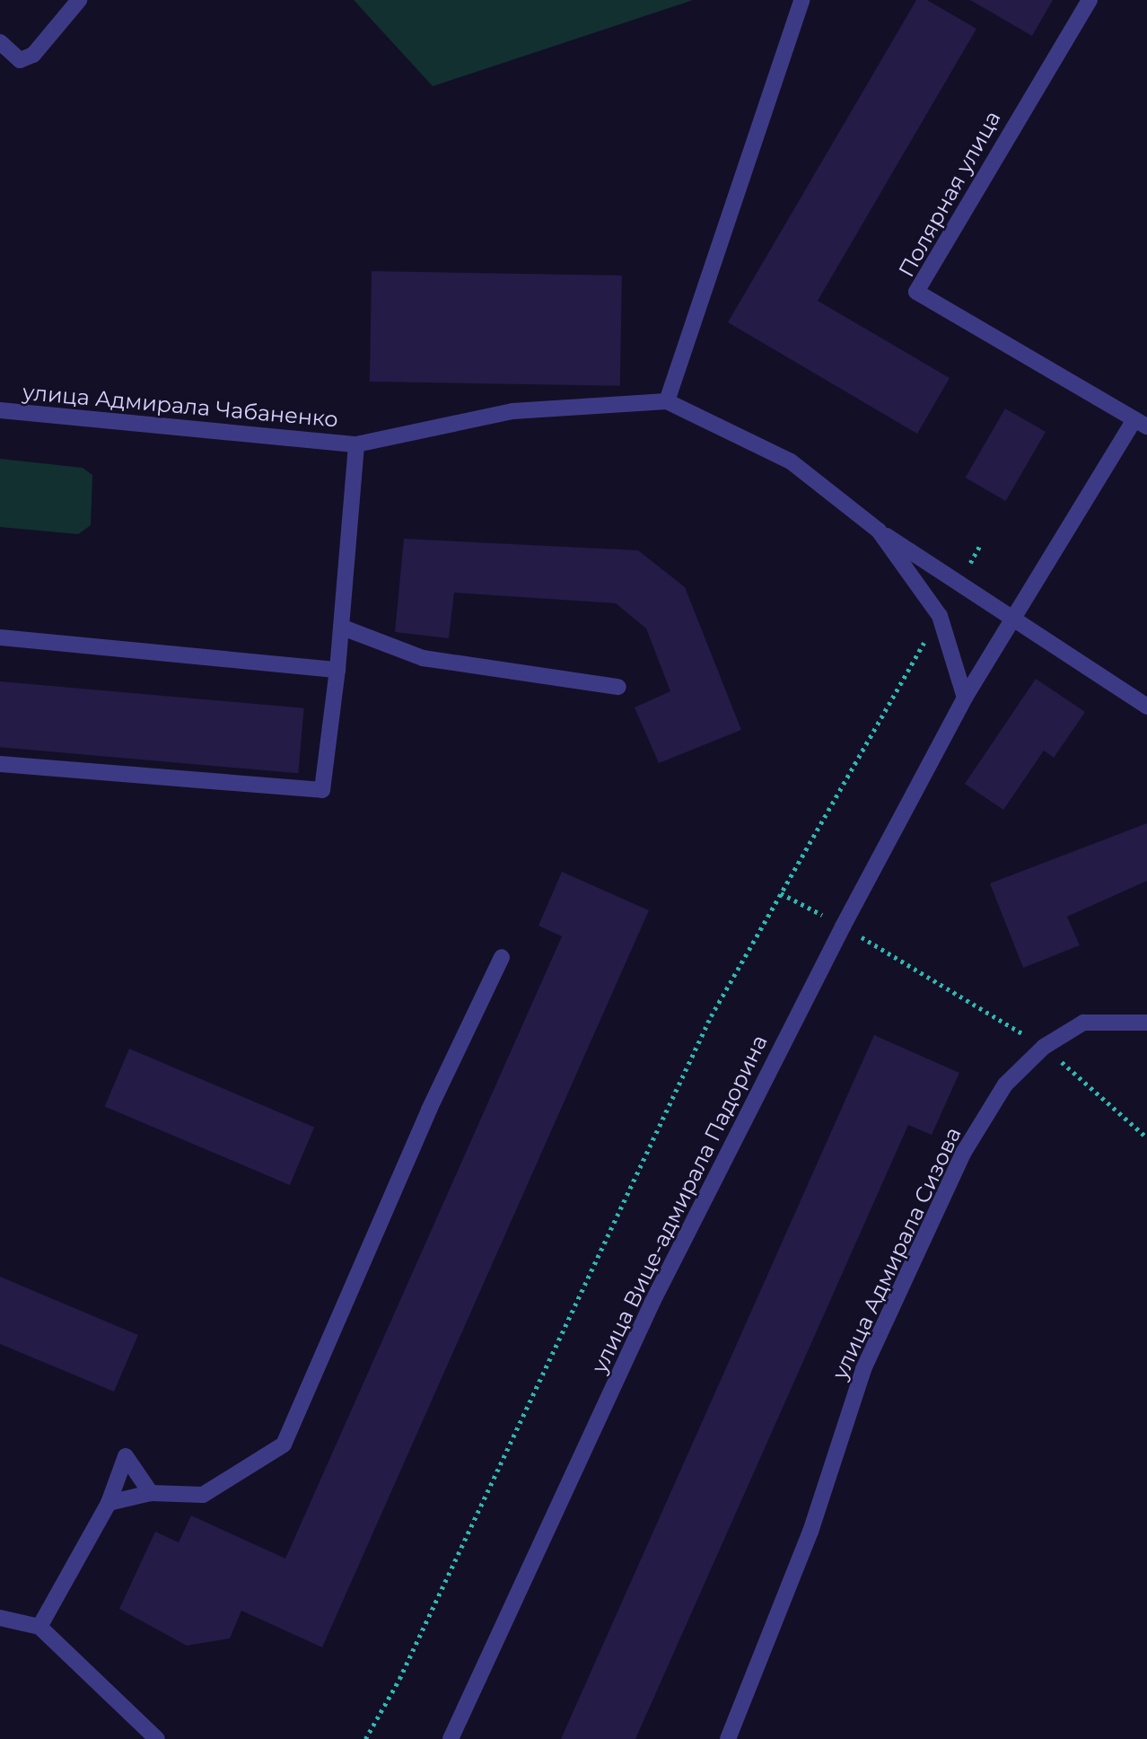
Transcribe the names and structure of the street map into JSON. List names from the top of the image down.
{
  "streets": {
    "street": [
      "Полярная улица",
      "улица Адмирала Чабаненко",
      "улица Вице-адмирала Падорина",
      "улица Адмирала Сизова"
    ]
  },
  "crossings": [
    ["Полярная улица", "улица Адмирала Чабаненко"],
    ["Полярная улица", "улица Вице-адмирала Падорина"],
    ["улица Адмирала Чабаненко", "улица Вице-адмирала Падорина"]
  ]
}
